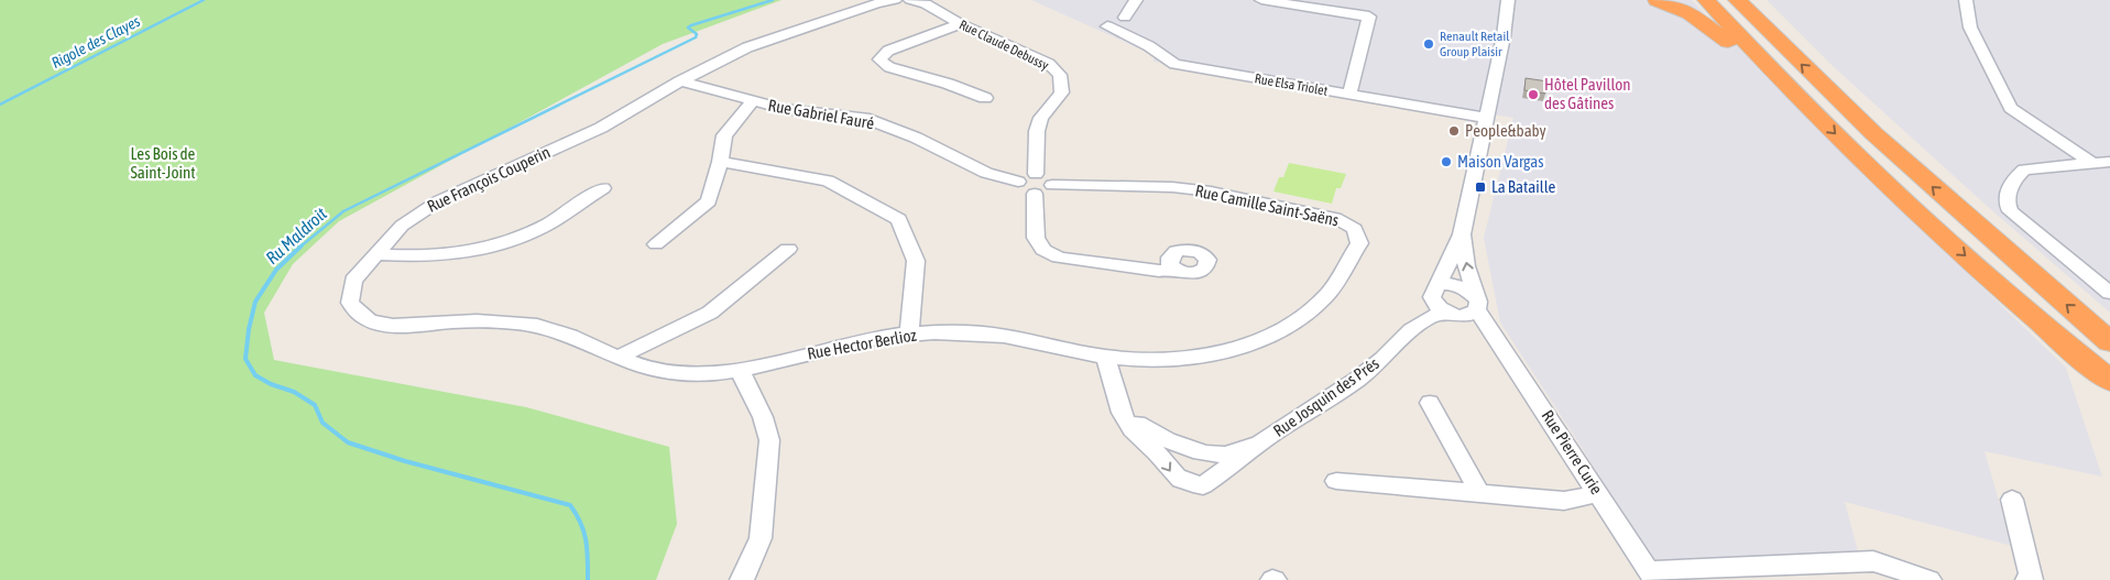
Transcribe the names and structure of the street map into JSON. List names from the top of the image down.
{
  "streets": {
    "street": [
      "Rue Claude Debussy",
      "Rue Elsa Triolet",
      "Rue Gabriel Fauré",
      "Rue François Couperin",
      "Rue Camille Saint-Saëns",
      "Rue Hector Berlioz",
      "Rue Josquin des Prés",
      "Rue Pierre Curie"
    ]
  },
  "crossings": [
    ["Rue Gabriel Fauré", "Rue François Couperin"],
    ["Rue François Couperin", "Rue Hector Berlioz"],
    ["Rue Camille Saint-Saëns", "Rue Hector Berlioz"],
    ["Rue Josquin des Prés", "Rue Pierre Curie"]
  ],
  "water": ["Rigole des Clayes", "Ru Maldroit"],
  "parks": ["Les Bois de Saint-Joint"],
  "places": {
    "other": [
      "Renault Retail Group Plaisir",
      "Hôtel Pavillon des Gâtines",
      "People&baby",
      "Maison Vargas"
    ],
    "transit": ["La Bataille"]
  }
}
